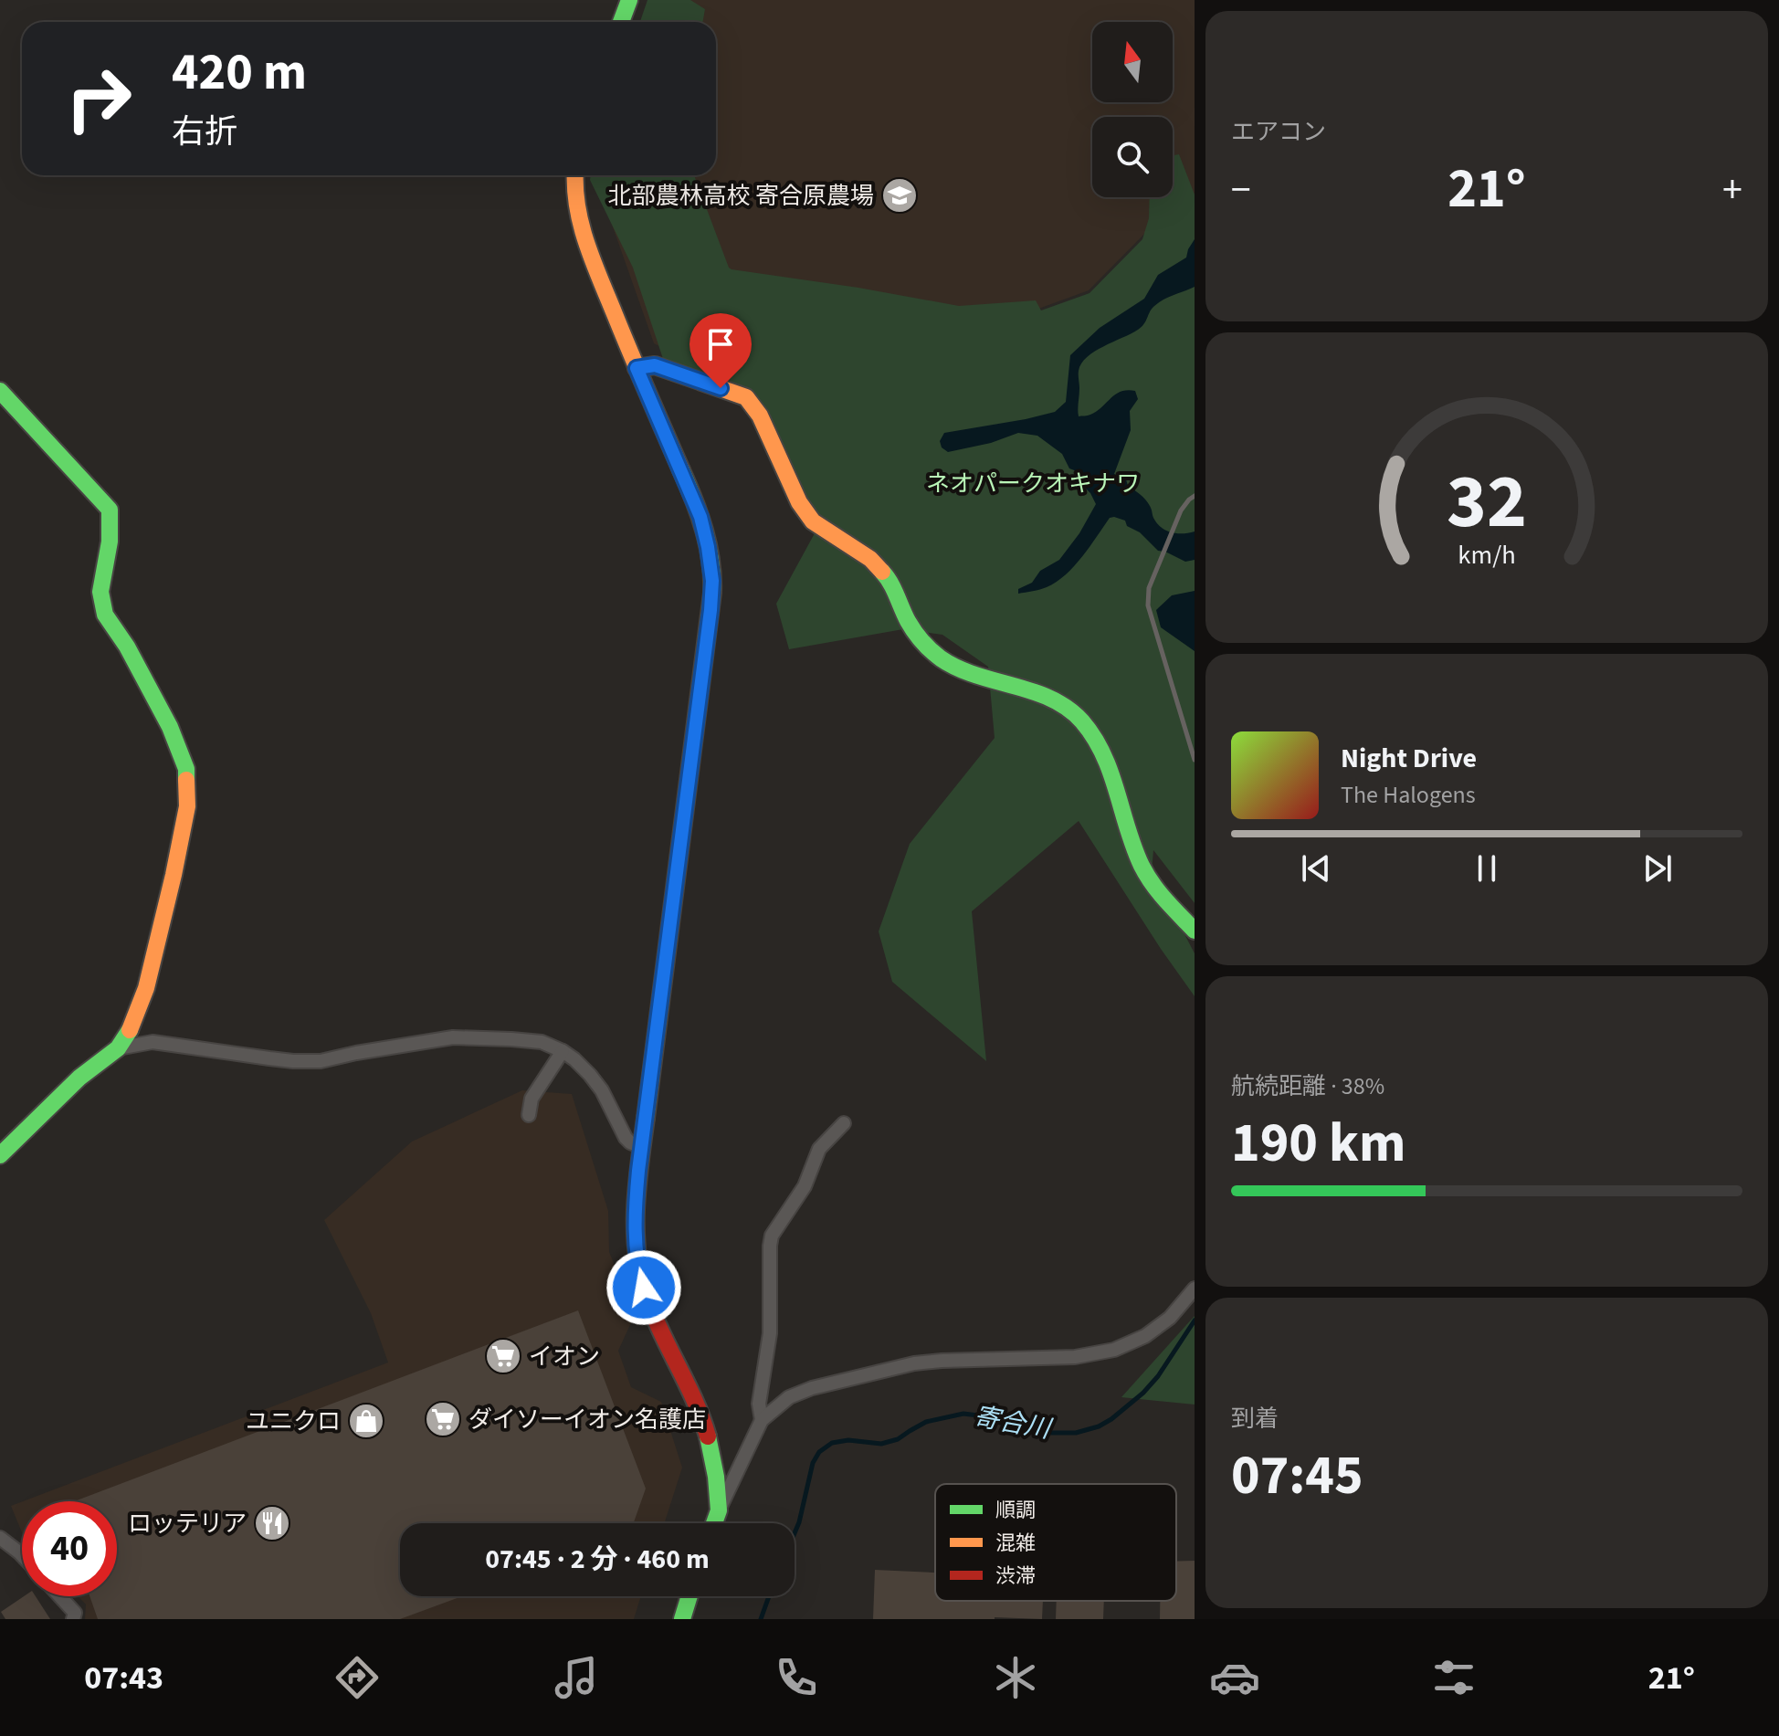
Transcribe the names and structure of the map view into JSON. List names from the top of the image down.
{
  "water": ["寄合川"],
  "parks": ["ネオパークオキナワ"],
  "places": {
    "school or university": ["北部農林高校 寄合原農場"],
    "supermarket": ["イオン", "ダイソーイオン名護店"],
    "shop": ["ユニクロ"],
    "restaurant": ["ロッテリア"]
  },
  "legend": ["順調", "混雑", "渋滞"],
  "north": "top",
  "page": {
    "tile": [
      "エアコン",
      ["航続距離 · 38%", "190 km"],
      ["到着", "07:45"]
    ],
    "turn": ["420 m", "右折"],
    "heat": ["−", "21°", "+"],
    "song": ["Night Drive", "The Halogens"],
    "limit": "40",
    "trip": "07:45 · 2 分 · 460 m",
    "tabs": ["07:43", "21°"],
    "gauge": ["32", "km/h"]
  }
}
